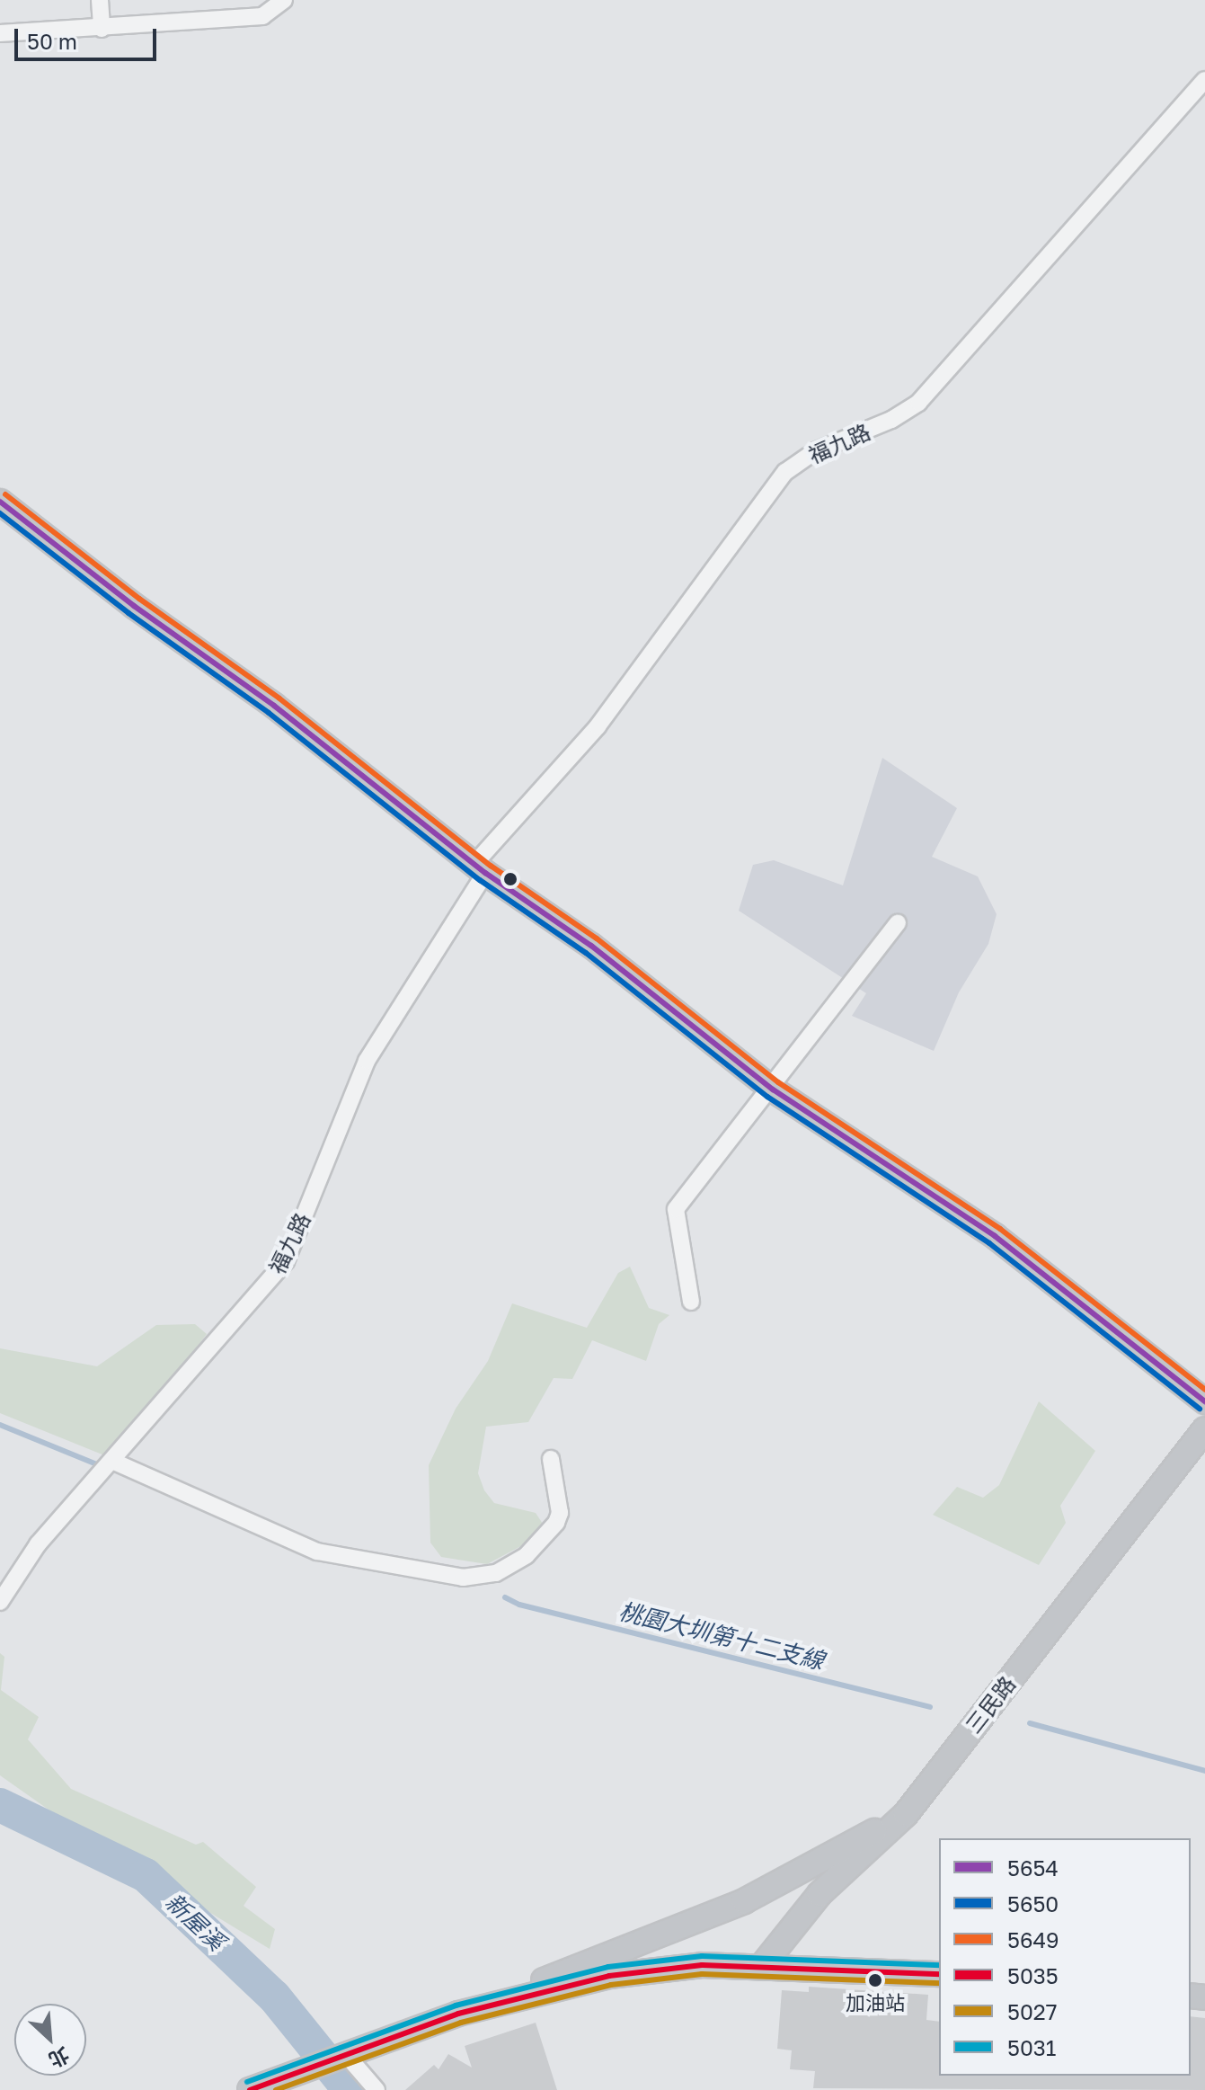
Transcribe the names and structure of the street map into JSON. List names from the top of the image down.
{
  "streets": {
    "main road": ["三民路"],
    "street": ["福九路"]
  },
  "water": ["桃園大圳第十二支線", "新屋溪"],
  "places": ["加油站"],
  "lines": [
    "transit line 5649",
    "transit line 5654",
    "transit line 5650",
    "transit line 5031",
    "transit line 5035",
    "transit line 5027"
  ],
  "legend": [
    "5654",
    "5650",
    "5649",
    "5035",
    "5027",
    "5031"
  ],
  "scale_bar": "50 m",
  "north": "bottom right"
}
